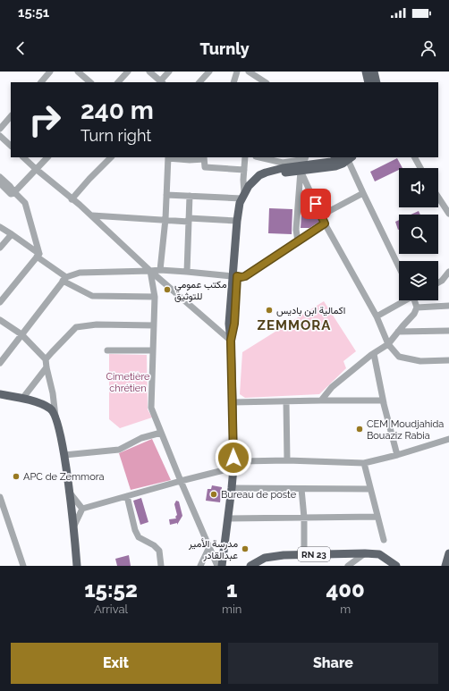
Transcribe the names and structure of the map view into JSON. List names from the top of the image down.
{
  "streets": {
    "main road": ["RN 23"]
  },
  "districts": ["ZEMMORA"],
  "parks": ["Cimetière chrétien"],
  "places": [
    "مكتب عمومي للتوثيق",
    "اكمالية ابن باديس",
    "CEM Moudjahida Bouaziz Rabia",
    "APC de Zemmora",
    "Bureau de poste",
    "مدرسة الأمير عبدالقادر"
  ],
  "page": {
    "status": "15:51",
    "header": "Turnly",
    "turn": ["240 m", "Turn right"],
    "eta": [
      "15:52",
      "Arrival",
      "1",
      "min",
      "400",
      "m"
    ],
    "buttons": ["Exit", "Share"]
  }
}
